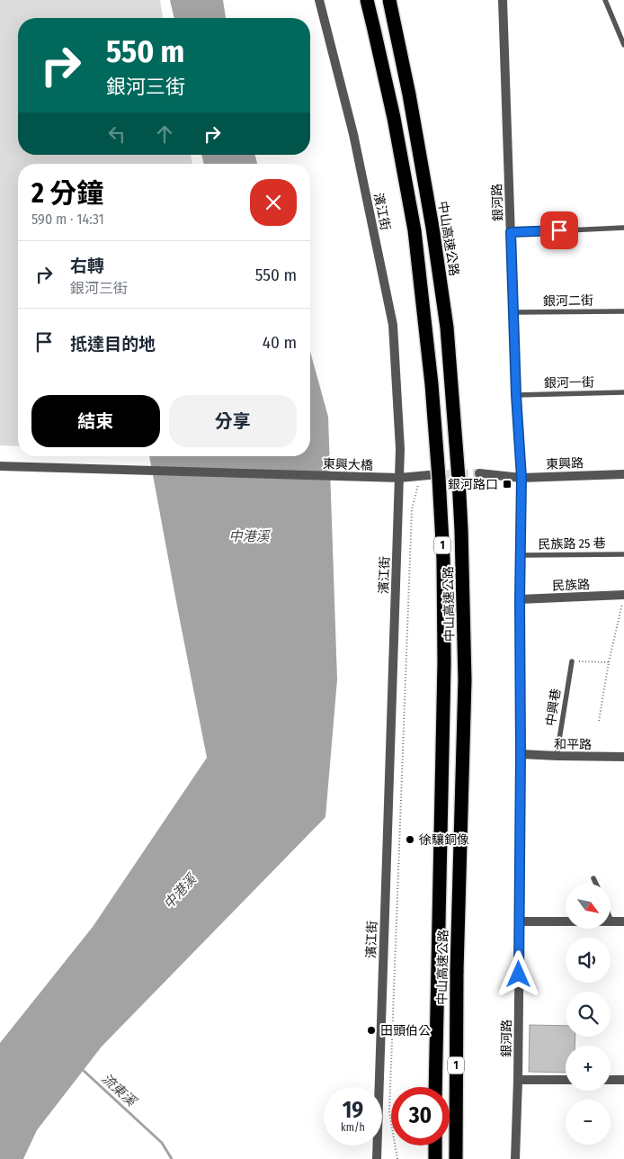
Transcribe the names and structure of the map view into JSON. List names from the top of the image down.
{
  "streets": {
    "highway": ["中山高速公路", "1"],
    "street": [
      "銀河路",
      "濱江街",
      "東興路",
      "東興大橋",
      "民族路",
      "和平路"
    ],
    "lane": [
      "銀河二街",
      "銀河一街",
      "民族路 25 巷",
      "中興巷"
    ]
  },
  "crossings": [
    ["銀河路", "銀河二街"],
    ["銀河路", "銀河一街"],
    ["銀河路", "東興路"],
    ["銀河路", "民族路 25 巷"],
    ["銀河路", "民族路"],
    ["銀河路", "和平路"],
    ["濱江街", "東興大橋"],
    ["中興巷", "和平路"]
  ],
  "water": ["中港溪", "流東溪"],
  "places": {
    "transit": ["銀河路口"],
    "other": ["徐驤銅像", "田頭伯公"]
  },
  "north": "bottom right",
  "page": {
    "turn": ["550 m", "銀河三街"],
    "heading": ["2 分鐘", "590 m · 14:31"],
    "list": [
      {
        "name": "右轉",
        "note": "銀河三街",
        "value": "550 m"
      },
      {
        "name": "抵達目的地",
        "value": "40 m"
      }
    ],
    "buttons": ["結束", "分享"],
    "map_buttons": ["+", "−"],
    "speed": "19 km/h",
    "limit": "30"
  }
}
